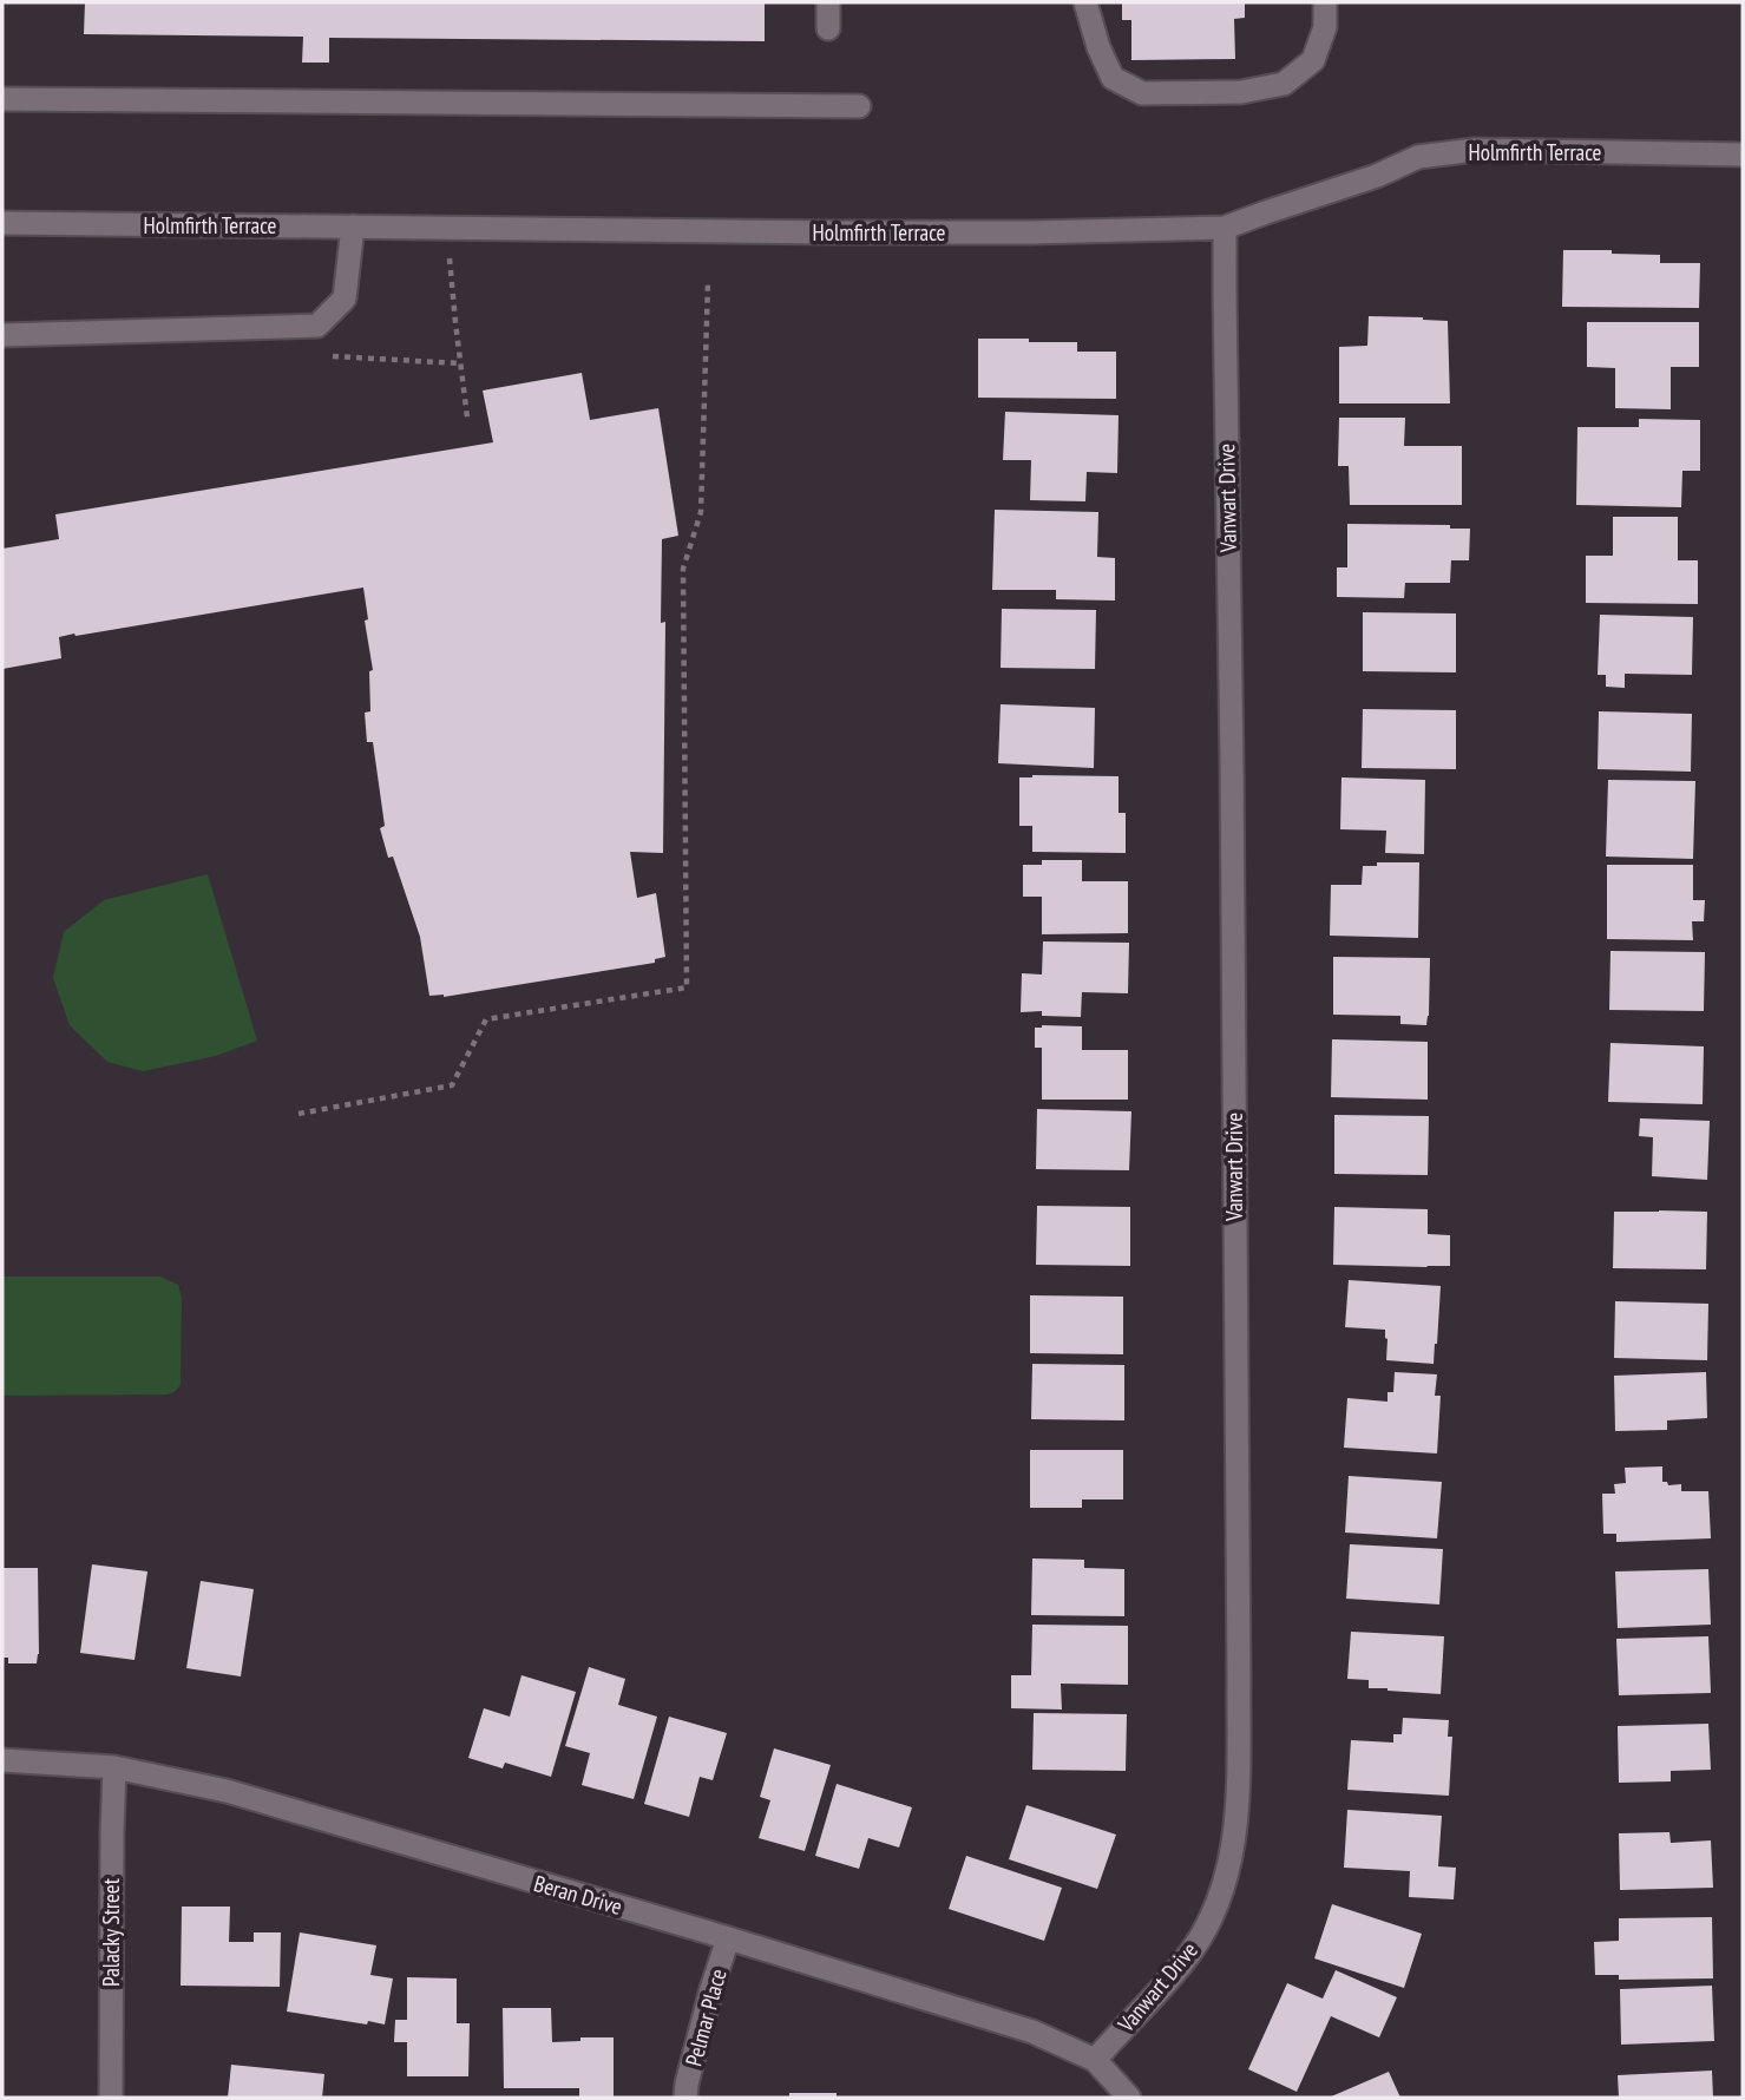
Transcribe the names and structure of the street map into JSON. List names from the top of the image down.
{
  "streets": {
    "street": [
      "Holmfirth Terrace",
      "Vanwart Drive",
      "Beran Drive",
      "Palacky Street",
      "Pelmar Place"
    ]
  },
  "crossings": [
    ["Holmfirth Terrace", "Vanwart Drive"],
    ["Vanwart Drive", "Beran Drive"],
    ["Beran Drive", "Palacky Street"],
    ["Beran Drive", "Pelmar Place"]
  ]
}
